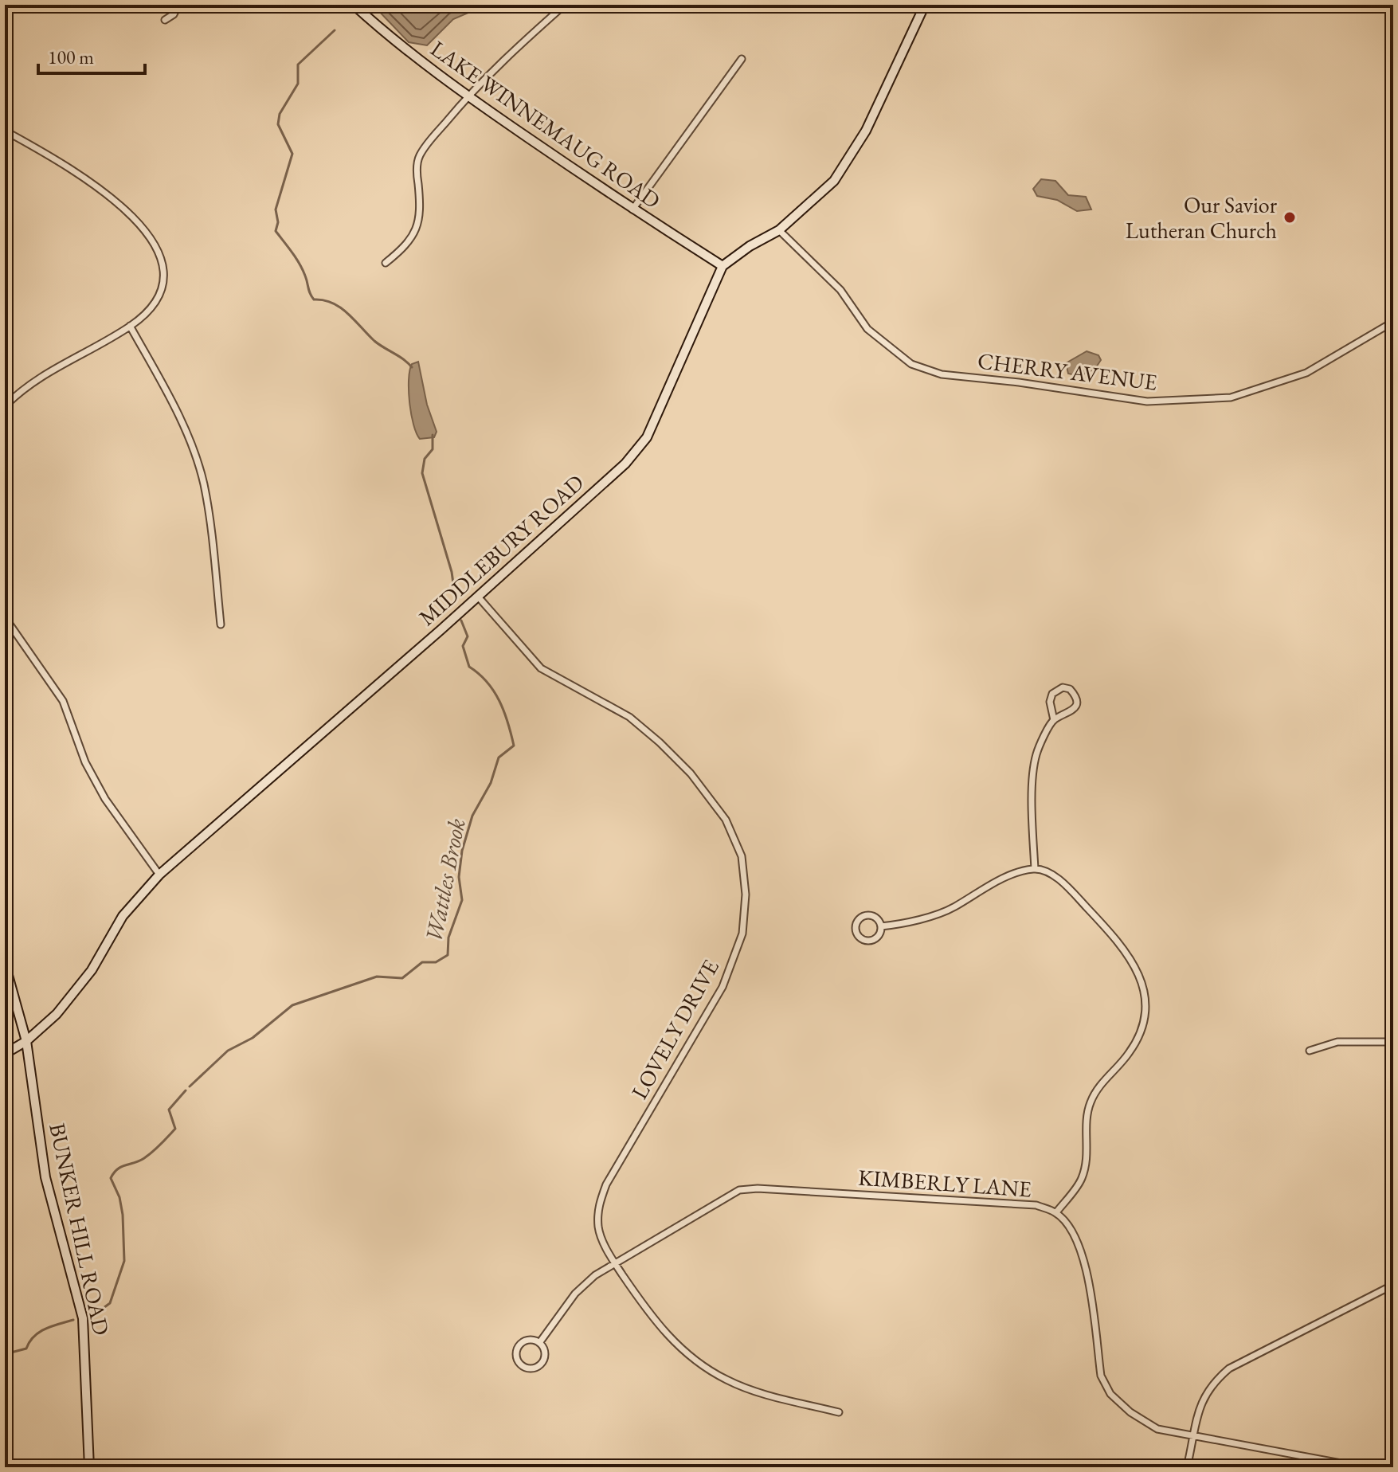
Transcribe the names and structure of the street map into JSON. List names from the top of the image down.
{
  "streets": {
    "street": [
      "LAKE WINNEMAUG ROAD",
      "CHERRY AVENUE",
      "MIDDLEBURY ROAD",
      "LOVELY DRIVE",
      "KIMBERLY LANE",
      "BUNKER HILL ROAD"
    ]
  },
  "crossings": [
    ["LAKE WINNEMAUG ROAD", "MIDDLEBURY ROAD"],
    ["MIDDLEBURY ROAD", "LOVELY DRIVE"],
    ["MIDDLEBURY ROAD", "BUNKER HILL ROAD"],
    ["LOVELY DRIVE", "KIMBERLY LANE"]
  ],
  "water": ["Wattles Brook"],
  "places": ["Our Savior Lutheran Church"],
  "scale_bar": "100 m"
}
